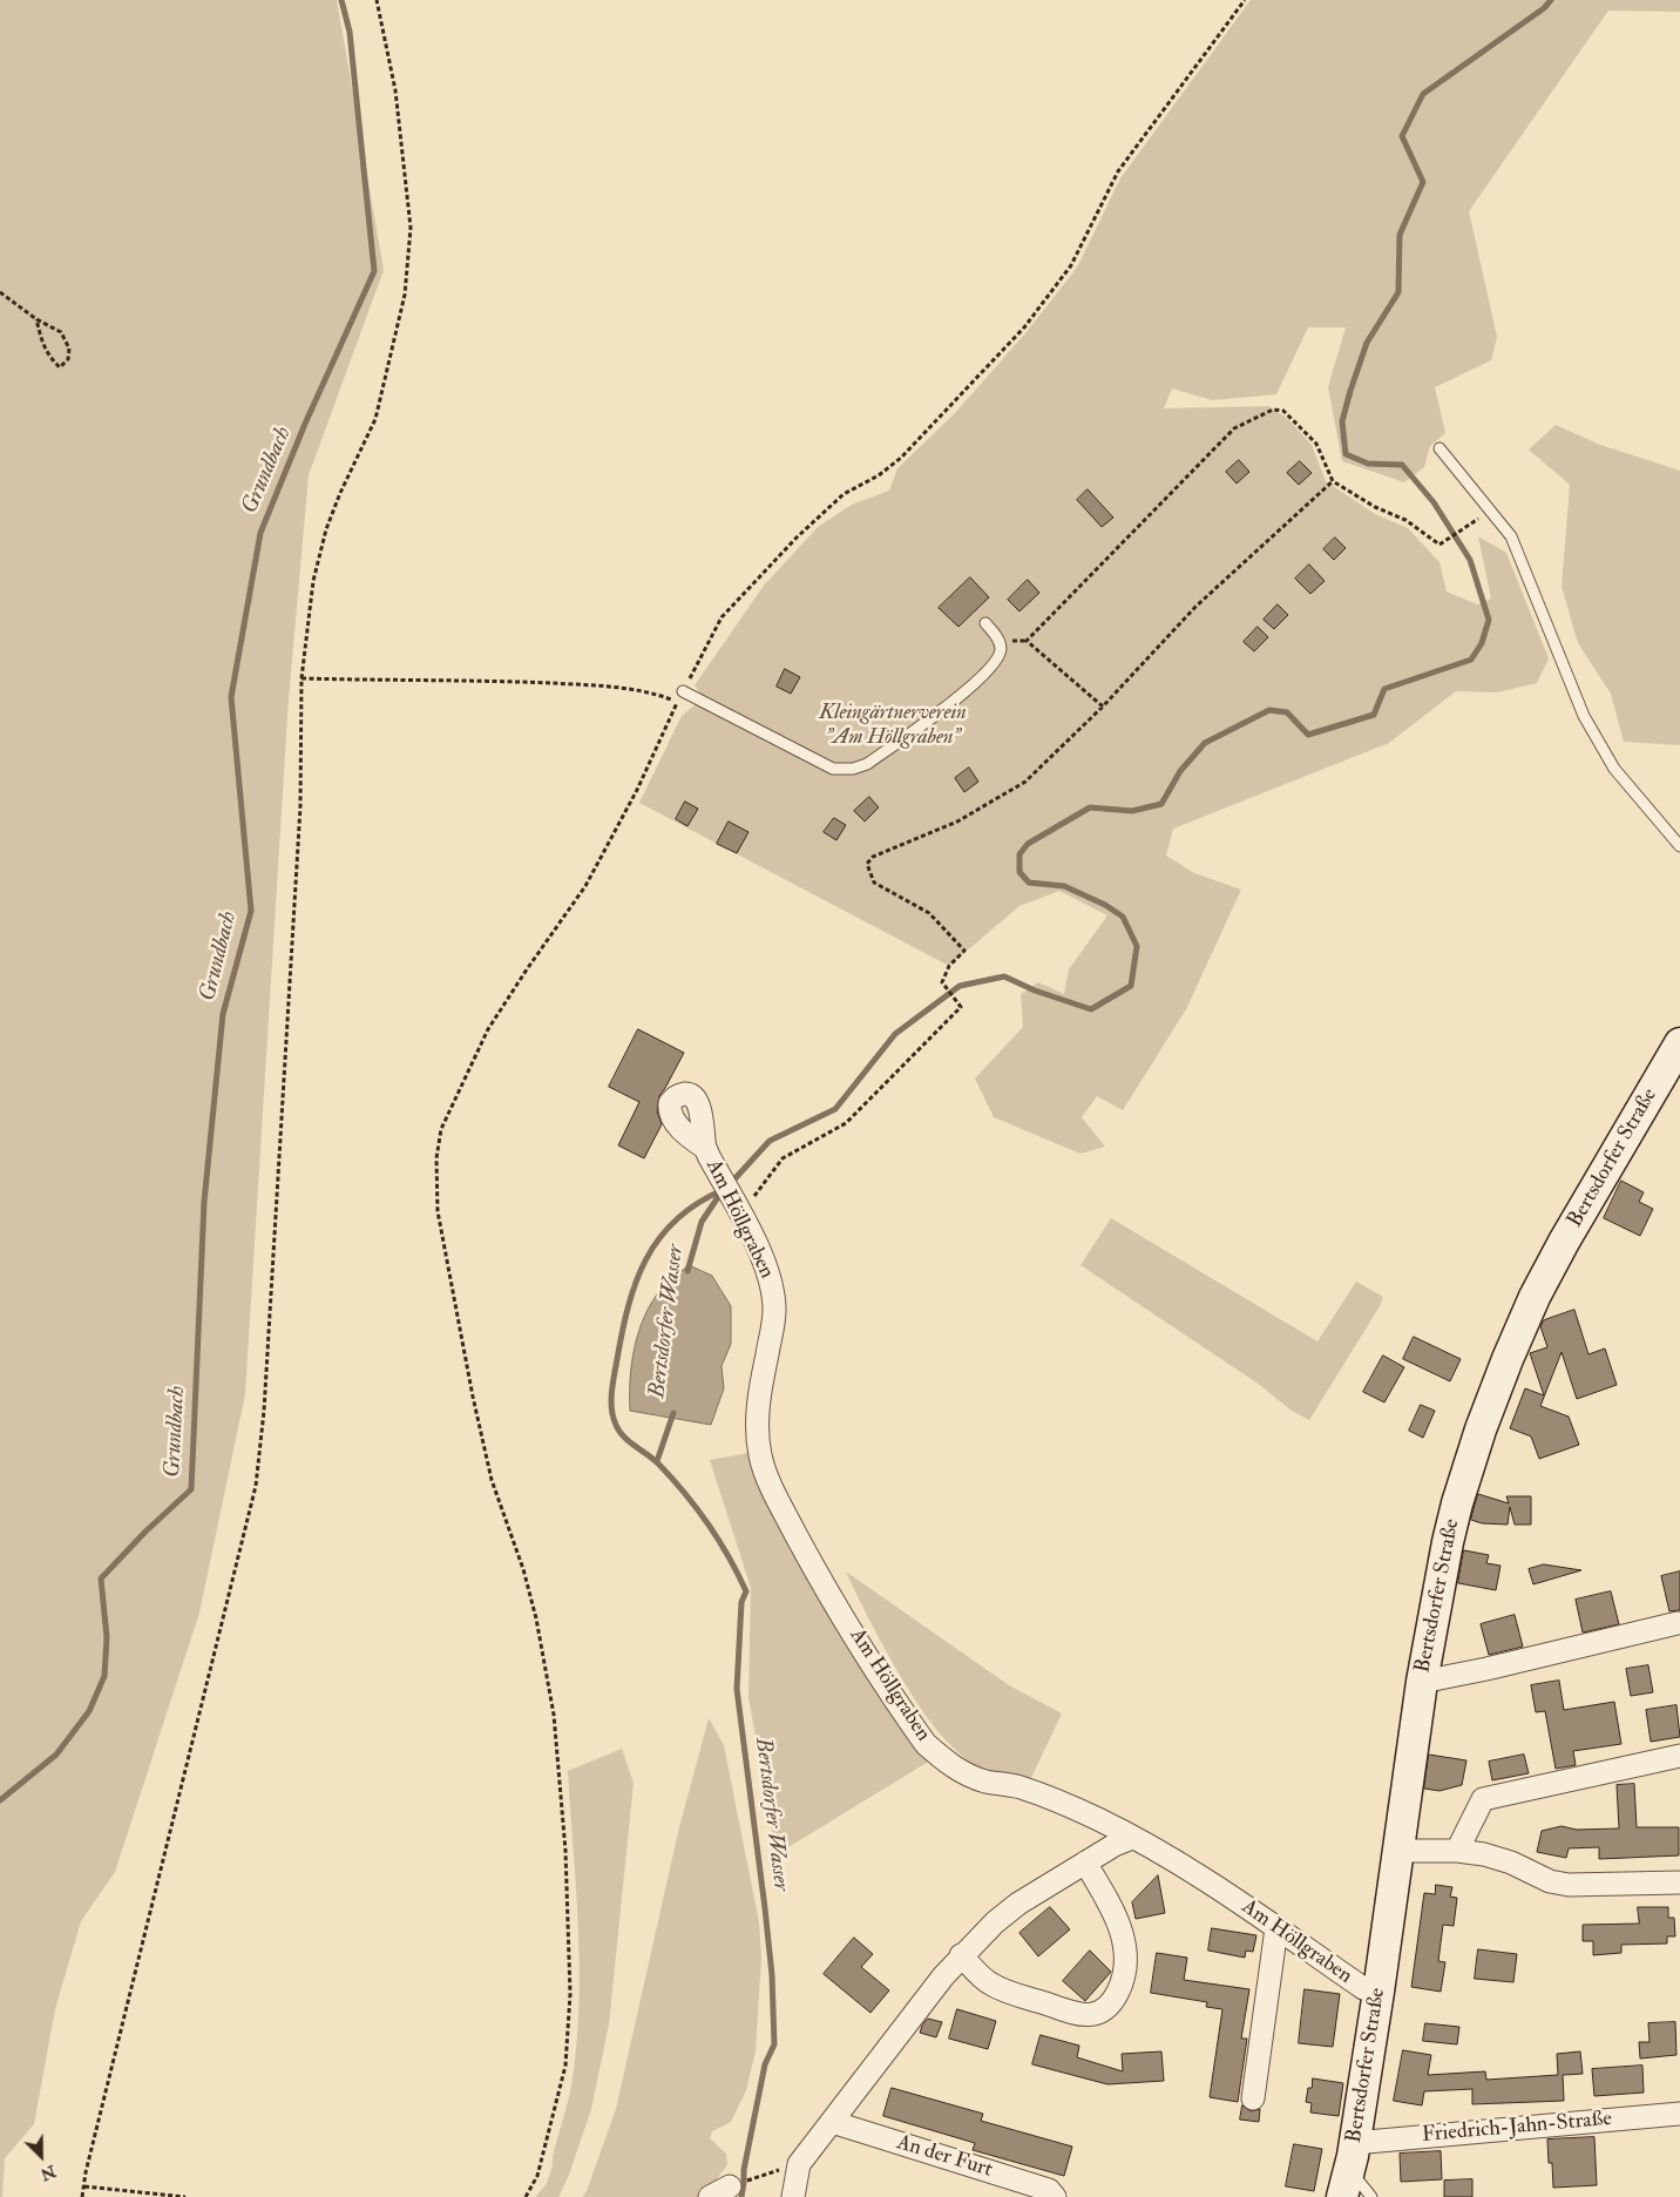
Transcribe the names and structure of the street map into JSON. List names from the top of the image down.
{
  "streets": {
    "main road": ["Bertsdorfer Straße"],
    "street": ["Am Höllgraben", "Friedrich-Jahn-Straße", "An der Furt"]
  },
  "crossings": [
    ["Bertsdorfer Straße", "Am Höllgraben"],
    ["Bertsdorfer Straße", "Friedrich-Jahn-Straße"]
  ],
  "water": ["Grundbach", "Bertsdorfer Wasser"],
  "parks": ["Kleingärtnerverein \"Am Höllgraben\""],
  "north": "bottom right"
}
